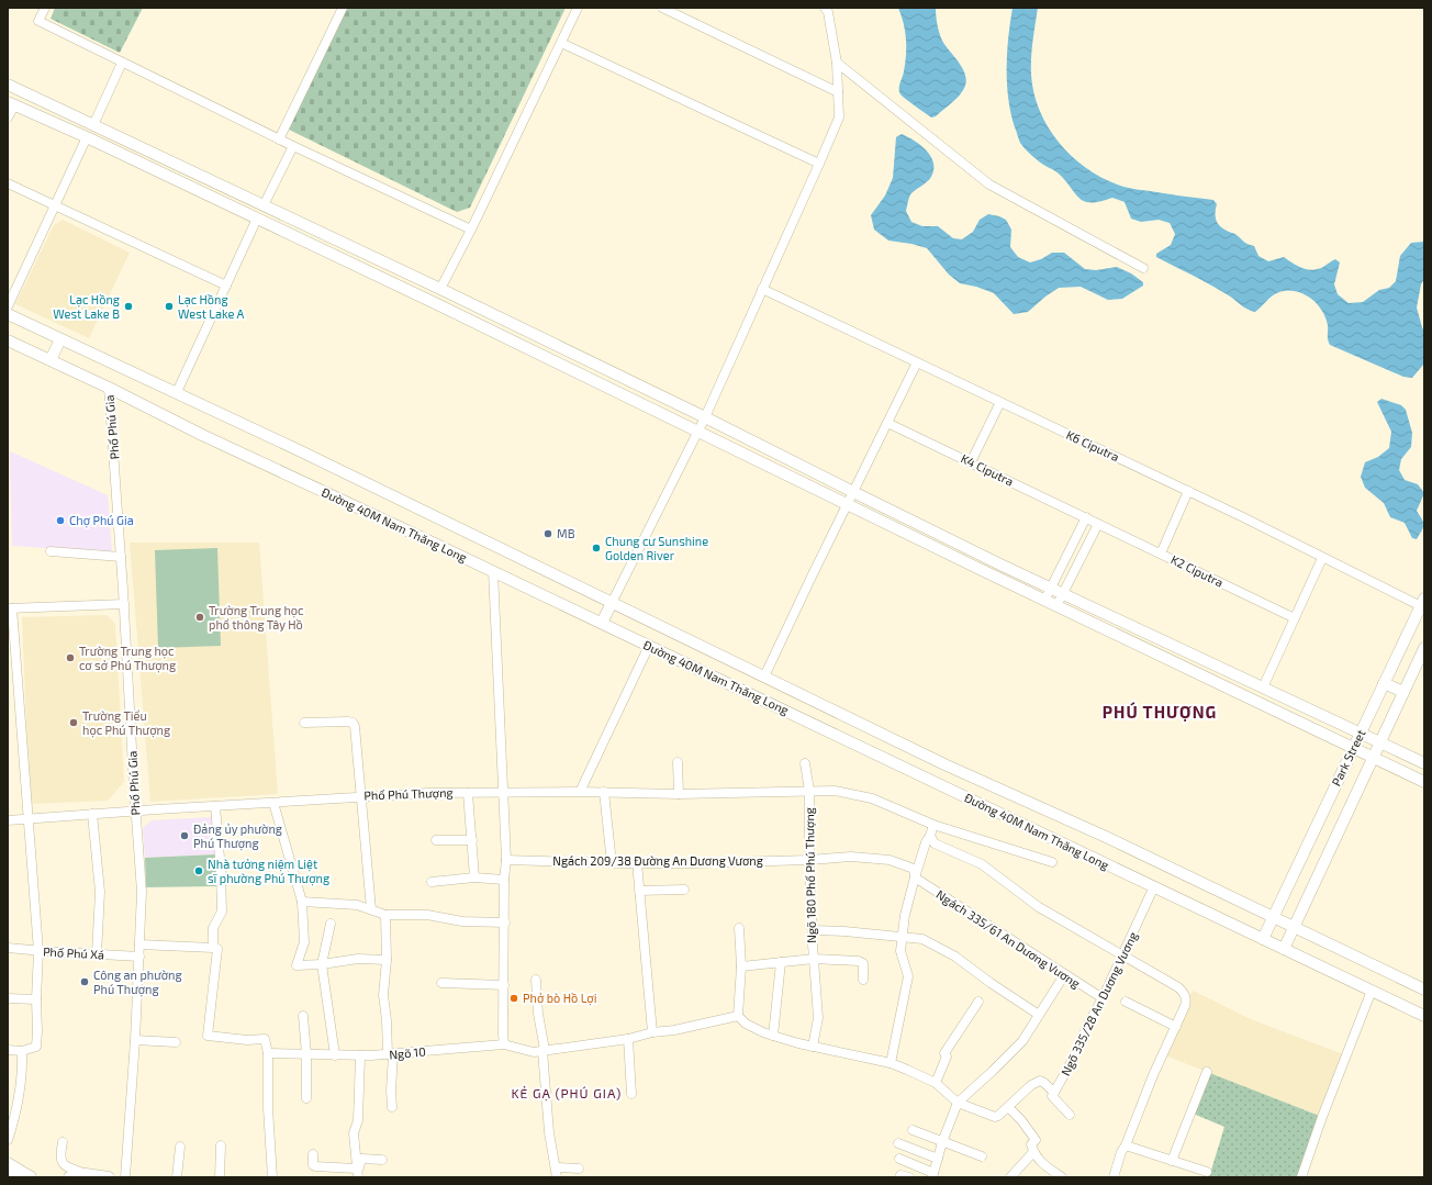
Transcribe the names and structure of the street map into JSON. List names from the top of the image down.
{
  "streets": {
    "street": [
      "Phố Phú Gia",
      "K6 Ciputra",
      "K4 Ciputra",
      "Đường 40M Nam Thăng Long",
      "K2 Ciputra",
      "Park Street",
      "Phố Phú Thượng",
      "Ngách 209/38 Đường An Dương Vương",
      "Ngõ 180 Phố Phú Thượng",
      "Ngách 335/61 An Dương Vương",
      "Phố Phú Xá",
      "Ngõ 335/28 An Dương Vương",
      "Ngõ 10"
    ]
  },
  "crossings": [
    ["Phố Phú Gia", "Đường 40M Nam Thăng Long"],
    ["Phố Phú Gia", "Phố Phú Thượng"],
    ["Phố Phú Gia", "Phố Phú Xá"],
    ["K6 Ciputra", "Park Street"],
    ["K4 Ciputra", "K2 Ciputra"],
    ["Đường 40M Nam Thăng Long", "Park Street"],
    ["Đường 40M Nam Thăng Long", "Ngõ 335/28 An Dương Vương"],
    ["Phố Phú Thượng", "Ngõ 180 Phố Phú Thượng"],
    ["Ngách 209/38 Đường An Dương Vương", "Ngõ 180 Phố Phú Thượng"],
    ["Ngách 209/38 Đường An Dương Vương", "Ngách 335/61 An Dương Vương"],
    ["Ngách 335/61 An Dương Vương", "Ngõ 335/28 An Dương Vương"]
  ],
  "districts": ["PHÚ THƯỢNG", "KẺ GẠ (PHÚ GIA)"],
  "places": [
    "Lạc Hồng West Lake B",
    "Lạc Hồng West Lake A",
    "Chợ Phú Gia",
    "MB",
    "Chung cư Sunshine Golden River",
    "Trường Trung học phổ thông Tây Hồ",
    "Trường Trung học cơ sở Phú Thượng",
    "Trường Tiểu học Phú Thượng",
    "Đảng ủy phường Phú Thượng",
    "Nhà tưởng niệm Liệt sĩ phường Phú Thượng",
    "Công an phường Phú Thượng",
    "Phở bò Hồ Lợi"
  ]
}
